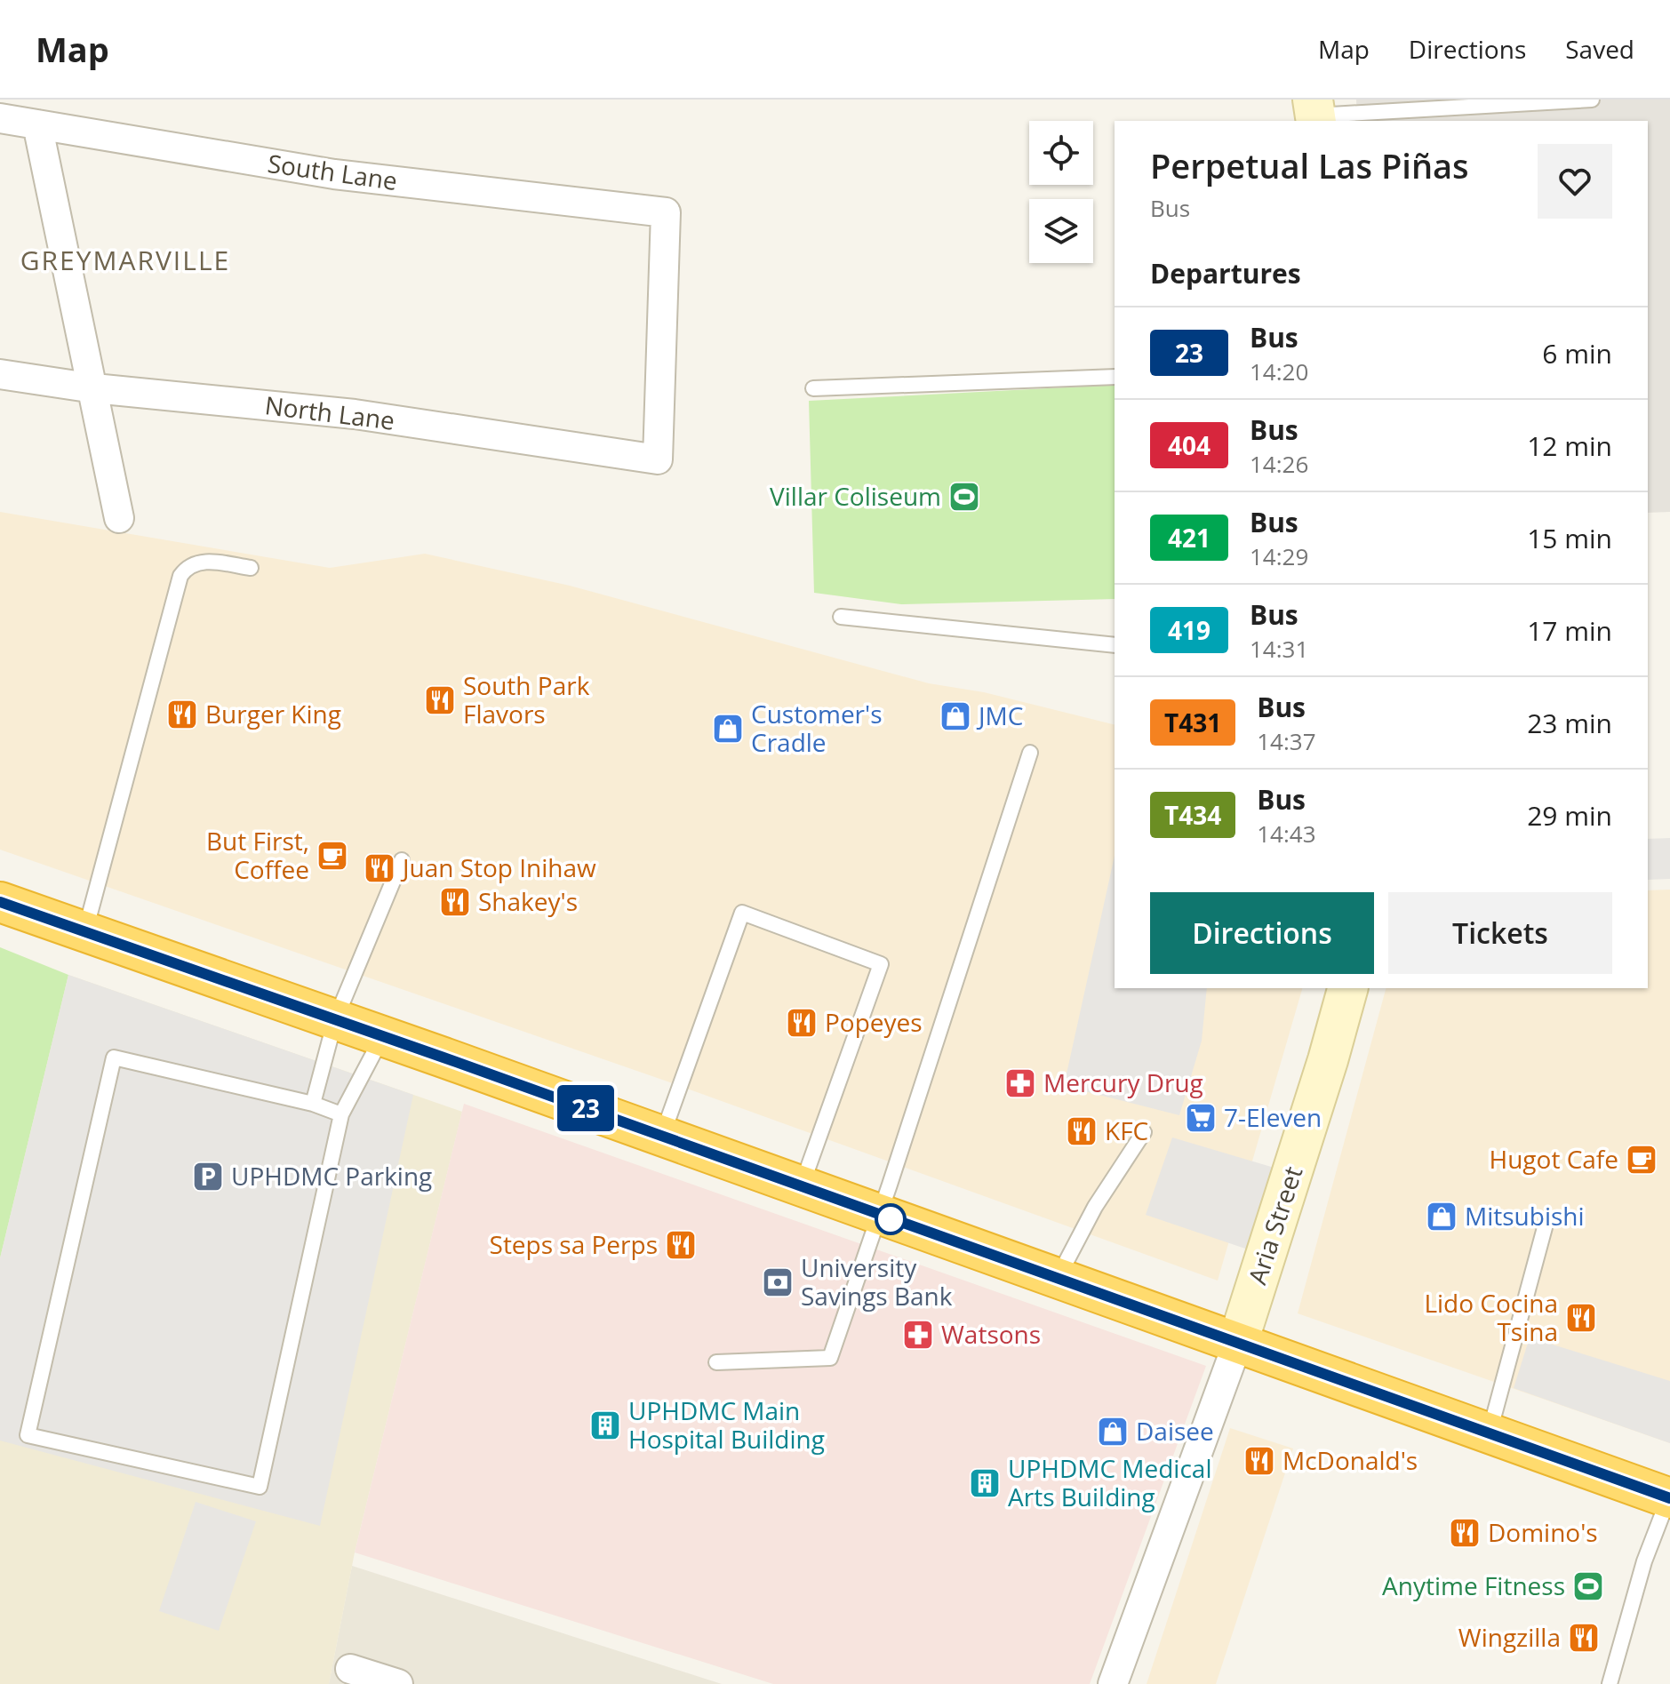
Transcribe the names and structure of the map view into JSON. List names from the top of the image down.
{
  "streets": {
    "street": ["South Lane", "North Lane", "Aria Street"]
  },
  "crossings": [
    ["South Lane", "North Lane"]
  ],
  "districts": ["GREYMARVILLE"],
  "places": {
    "sports": ["Villar Coliseum", "Anytime Fitness"],
    "restaurant": [
      "South Park Flavors",
      "Burger King",
      "Juan Stop Inihaw",
      "Shakey's",
      "Popeyes",
      "KFC",
      "Steps sa Perps",
      "Lido Cocina Tsina",
      "McDonald's",
      "Domino's",
      "Wingzilla"
    ],
    "shop": [
      "JMC",
      "Customer's Cradle",
      "Mitsubishi",
      "Daisee"
    ],
    "cafe": ["But First, Coffee", "Hugot Cafe"],
    "pharmacy": ["Mercury Drug", "Watsons"],
    "supermarket": ["7-Eleven"],
    "parking": ["UPHDMC Parking"],
    "bank": ["University Savings Bank"],
    "building": ["UPHDMC Main Hospital Building", "UPHDMC Medical Arts Building"]
  },
  "lines": ["bus line 23"],
  "page": {
    "header": "Map",
    "nav": ["Map", "Directions", "Saved"],
    "on_map": "23",
    "heading": [
      ["Perpetual Las Piñas", "Bus"],
      "Departures"
    ],
    "list": [
      {
        "mark": "23",
        "name": "Bus",
        "note": "14:20",
        "value": "6 min"
      },
      {
        "mark": "404",
        "name": "Bus",
        "note": "14:26",
        "value": "12 min"
      },
      {
        "mark": "421",
        "name": "Bus",
        "note": "14:29",
        "value": "15 min"
      },
      {
        "mark": "419",
        "name": "Bus",
        "note": "14:31",
        "value": "17 min"
      },
      {
        "mark": "T431",
        "name": "Bus",
        "note": "14:37",
        "value": "23 min"
      },
      {
        "mark": "T434",
        "name": "Bus",
        "note": "14:43",
        "value": "29 min"
      }
    ],
    "buttons": ["Directions", "Tickets"]
  }
}
